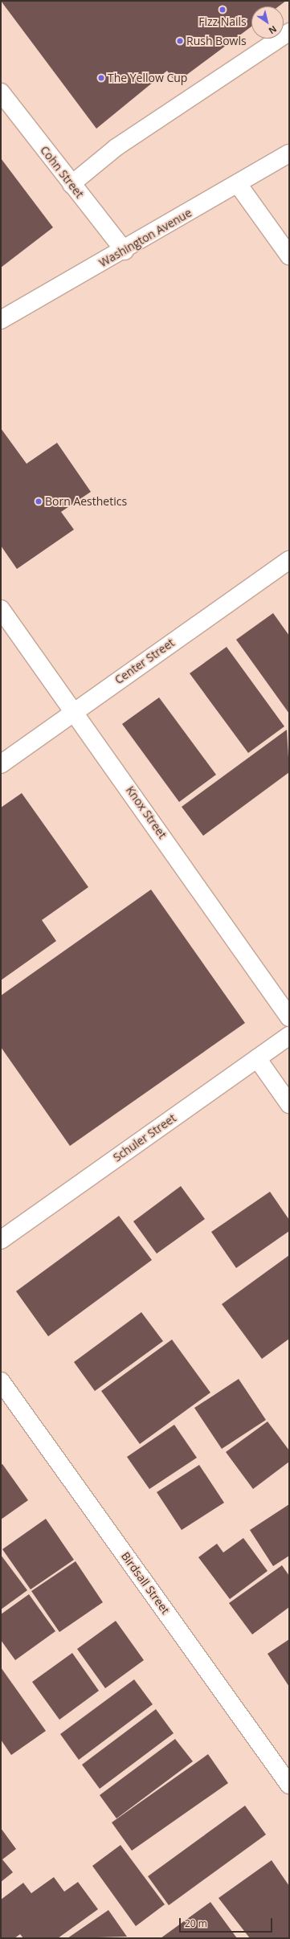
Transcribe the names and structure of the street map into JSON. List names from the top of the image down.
{
  "streets": {
    "street": [
      "Cohn Street",
      "Washington Avenue",
      "Center Street",
      "Knox Street",
      "Schuler Street",
      "Birdsall Street"
    ]
  },
  "crossings": [
    ["Cohn Street", "Washington Avenue"],
    ["Center Street", "Knox Street"]
  ],
  "places": [
    "Fizz Nails",
    "Rush Bowls",
    "The Yellow Cup",
    "Born Aesthetics"
  ],
  "scale_bar": "20 m",
  "north": "bottom right"
}
